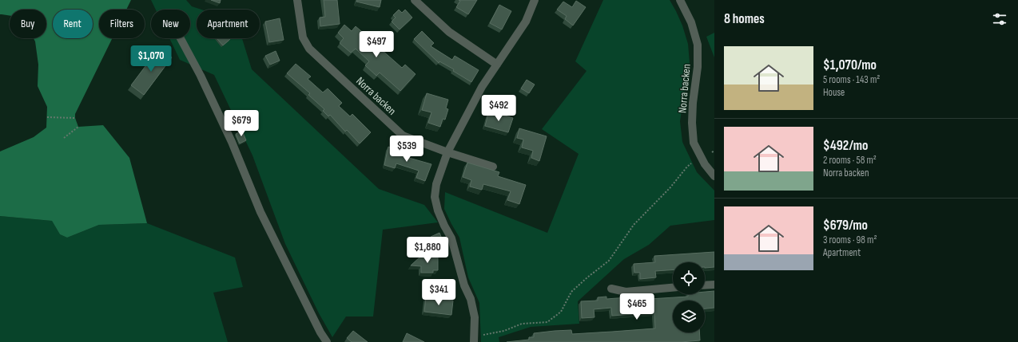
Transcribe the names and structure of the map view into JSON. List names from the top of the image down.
{
  "streets": {
    "street": ["Norra backen"]
  },
  "page": {
    "heading": "8 homes",
    "chip": [
      "Buy",
      "Rent",
      "Filters",
      "New",
      "Apartment"
    ],
    "price": [
      "$497",
      "$1,070",
      "$492",
      "$679",
      "$539",
      "$1,880",
      "$341",
      "$465"
    ],
    "list": [
      {
        "name": "$1,070/mo",
        "note": "5 rooms · 143 m² · House"
      },
      {
        "name": "$492/mo",
        "note": "2 rooms · 58 m² · Norra backen"
      },
      {
        "name": "$679/mo",
        "note": "3 rooms · 98 m² · Apartment"
      }
    ]
  }
}
